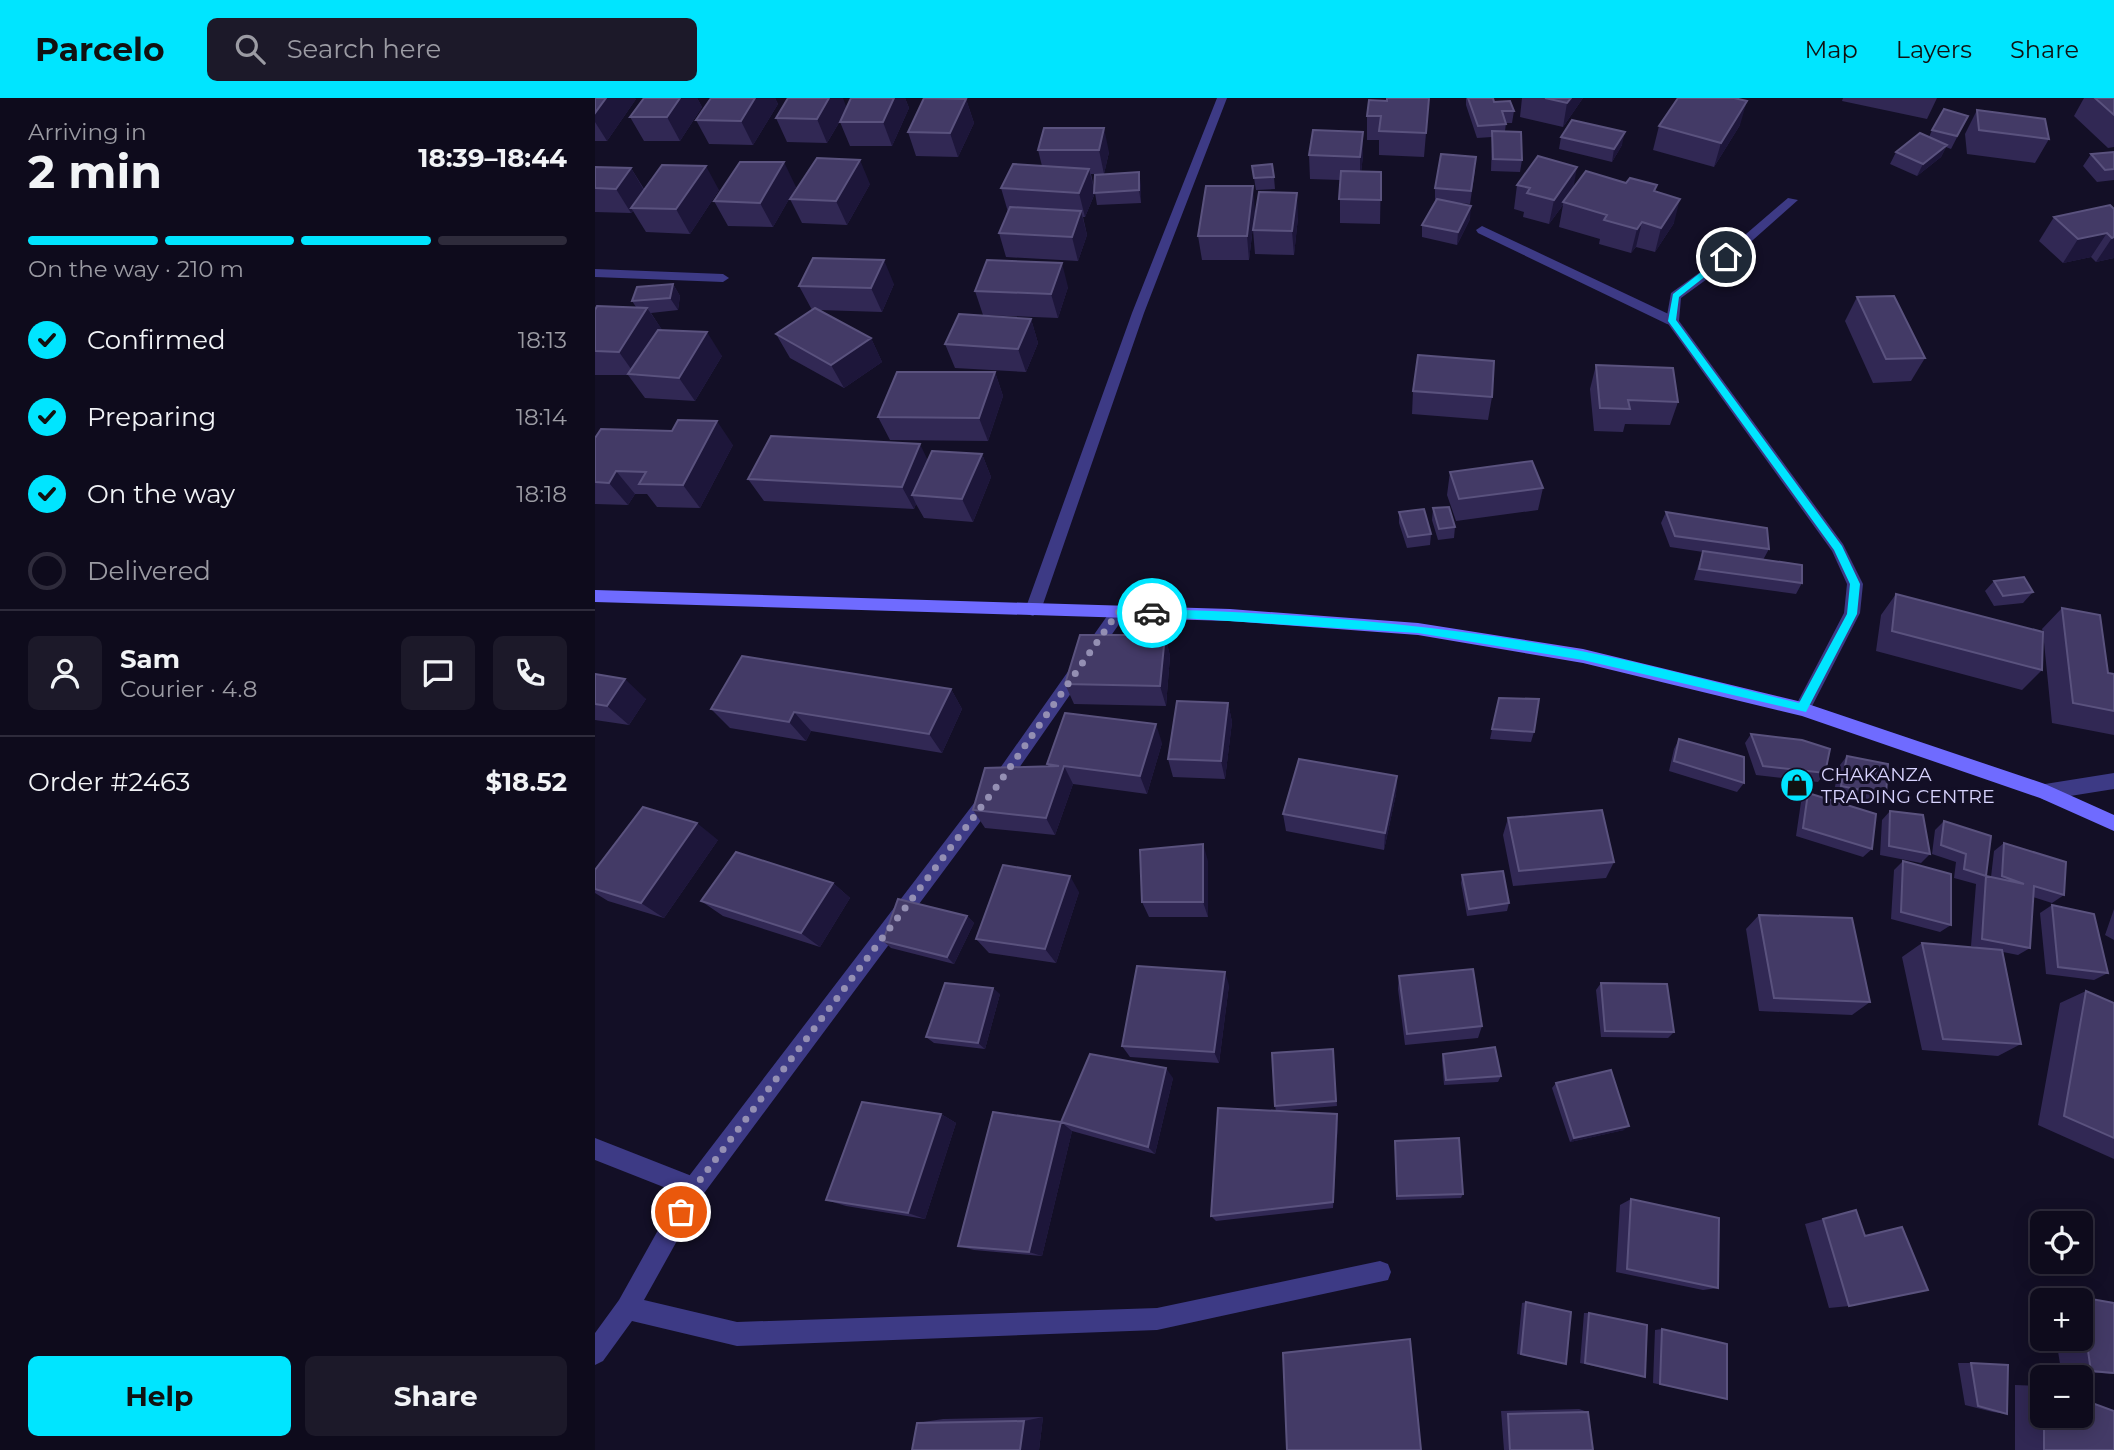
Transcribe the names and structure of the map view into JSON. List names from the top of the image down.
{
  "places": {
    "shop": ["CHAKANZA TRADING CENTRE"]
  },
  "page": {
    "header": "Parcelo",
    "search": "Search here",
    "nav": ["Map", "Layers", "Share"],
    "heading": ["2 min", "Arriving in", "18:39–18:44"],
    "panel": [
      "Sam",
      "Courier · 4.8",
      "Order #2463",
      "$18.52"
    ],
    "bar": "On the way · 210 m",
    "list": [
      ["Confirmed", "18:13"],
      ["Preparing", "18:14"],
      ["On the way", "18:18"],
      "Delivered"
    ],
    "map_buttons": ["+", "−"],
    "buttons": ["Help", "Share"]
  }
}
